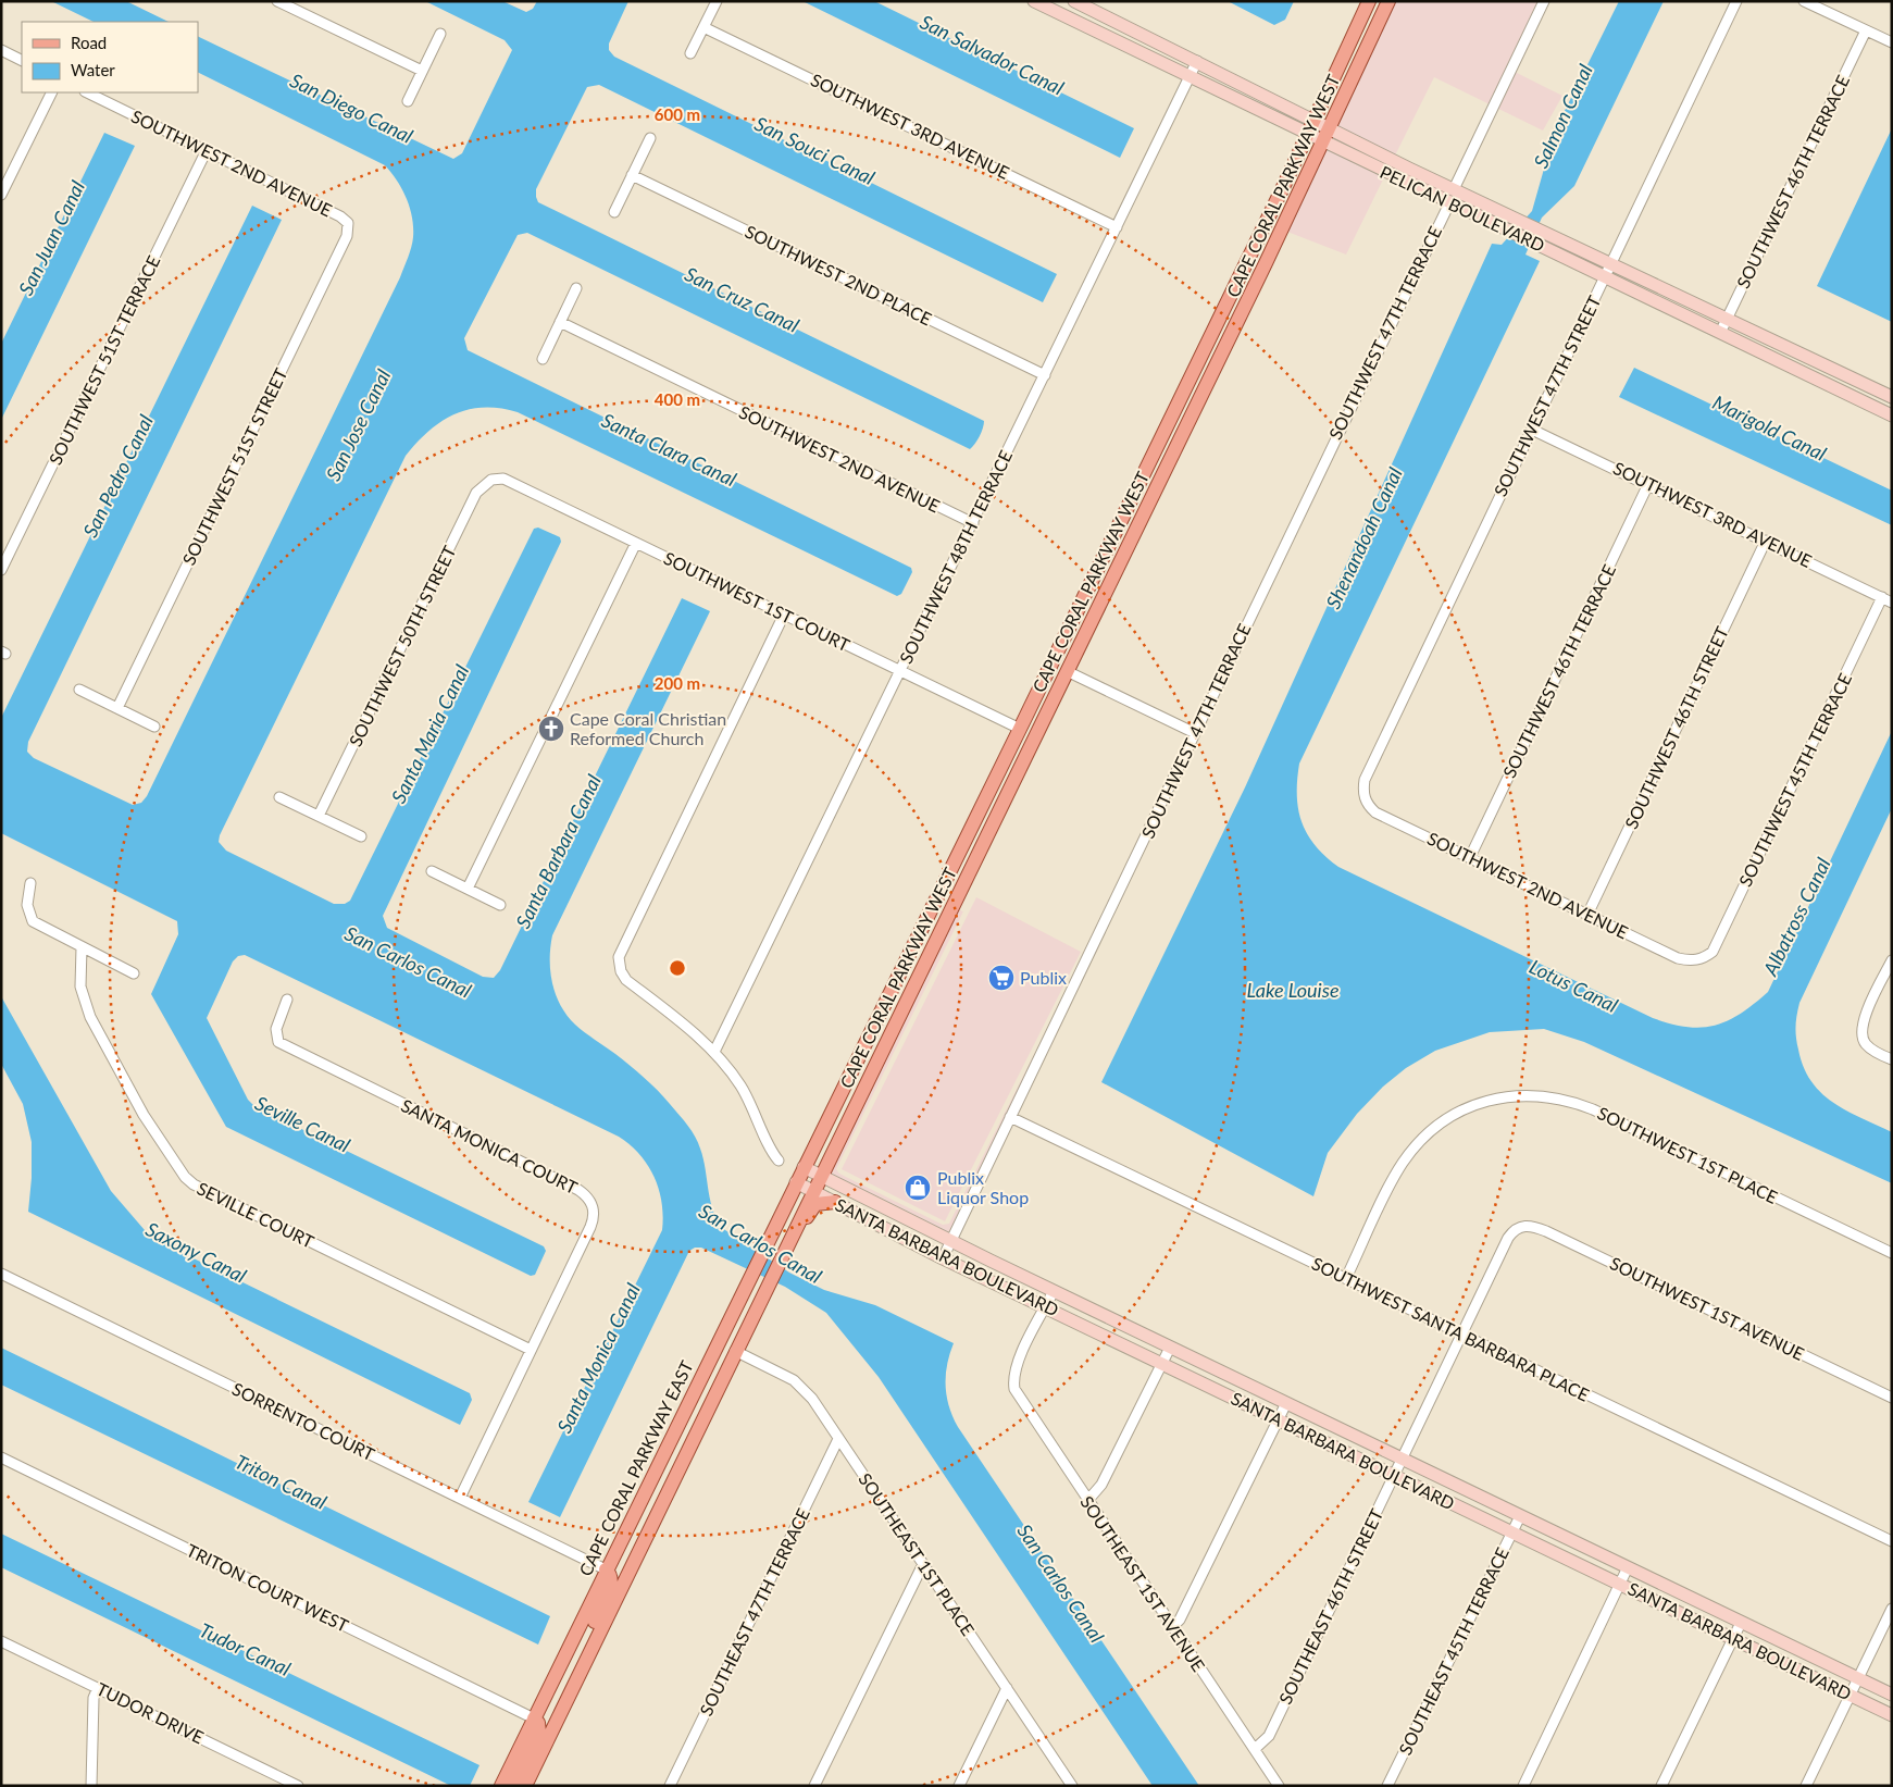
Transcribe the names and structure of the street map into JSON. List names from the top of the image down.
{
  "streets": {
    "main road": [
      "CAPE CORAL PARKWAY WEST",
      "PELICAN BOULEVARD",
      "SANTA BARBARA BOULEVARD",
      "CAPE CORAL PARKWAY EAST"
    ],
    "street": [
      "SOUTHWEST 3RD AVENUE",
      "SOUTHWEST 2ND AVENUE",
      "SOUTHWEST 46TH TERRACE",
      "SOUTHWEST 2ND PLACE",
      "SOUTHWEST 47TH TERRACE",
      "SOUTHWEST 51ST TERRACE",
      "SOUTHWEST 47TH STREET",
      "SOUTHWEST 51ST STREET",
      "SOUTHWEST 48TH TERRACE",
      "SOUTHWEST 1ST COURT",
      "SOUTHWEST 50TH STREET",
      "SOUTHWEST 46TH STREET",
      "SOUTHWEST 45TH TERRACE",
      "SANTA MONICA COURT",
      "SOUTHWEST 1ST PLACE",
      "SEVILLE COURT",
      "SOUTHWEST 1ST AVENUE",
      "SOUTHWEST SANTA BARBARA PLACE",
      "SORRENTO COURT",
      "SOUTHEAST 1ST PLACE",
      "SOUTHEAST 1ST AVENUE",
      "TRITON COURT WEST",
      "SOUTHEAST 46TH STREET",
      "SOUTHEAST 47TH TERRACE",
      "SOUTHEAST 45TH TERRACE",
      "TUDOR DRIVE"
    ]
  },
  "crossings": [
    ["SOUTHWEST 3RD AVENUE", "SOUTHWEST 46TH TERRACE"],
    ["SOUTHWEST 3RD AVENUE", "SOUTHWEST 47TH STREET"],
    ["SOUTHWEST 3RD AVENUE", "SOUTHWEST 48TH TERRACE"],
    ["SOUTHWEST 3RD AVENUE", "SOUTHWEST 46TH STREET"],
    ["SOUTHWEST 3RD AVENUE", "SOUTHWEST 45TH TERRACE"],
    ["SOUTHWEST 2ND AVENUE", "SOUTHWEST 46TH TERRACE"],
    ["SOUTHWEST 2ND AVENUE", "SOUTHWEST 51ST TERRACE"],
    ["SOUTHWEST 2ND AVENUE", "SOUTHWEST 47TH STREET"],
    ["SOUTHWEST 2ND AVENUE", "SOUTHWEST 51ST STREET"],
    ["SOUTHWEST 2ND AVENUE", "SOUTHWEST 48TH TERRACE"],
    ["SOUTHWEST 2ND AVENUE", "SOUTHWEST 46TH STREET"],
    ["SOUTHWEST 2ND AVENUE", "SOUTHWEST 45TH TERRACE"],
    ["SOUTHWEST 46TH TERRACE", "PELICAN BOULEVARD"],
    ["CAPE CORAL PARKWAY WEST", "PELICAN BOULEVARD"],
    ["CAPE CORAL PARKWAY WEST", "SOUTHWEST 1ST COURT"],
    ["CAPE CORAL PARKWAY WEST", "SANTA BARBARA BOULEVARD"],
    ["CAPE CORAL PARKWAY WEST", "CAPE CORAL PARKWAY EAST"],
    ["PELICAN BOULEVARD", "SOUTHWEST 47TH TERRACE"],
    ["PELICAN BOULEVARD", "SOUTHWEST 47TH STREET"],
    ["PELICAN BOULEVARD", "SOUTHWEST 48TH TERRACE"],
    ["SOUTHWEST 2ND PLACE", "SOUTHWEST 48TH TERRACE"],
    ["SOUTHWEST 47TH TERRACE", "SANTA BARBARA BOULEVARD"],
    ["SOUTHWEST 47TH TERRACE", "SOUTHWEST SANTA BARBARA PLACE"],
    ["SOUTHWEST 48TH TERRACE", "SOUTHWEST 1ST COURT"],
    ["SOUTHWEST 1ST COURT", "SOUTHWEST 50TH STREET"],
    ["SANTA MONICA COURT", "SEVILLE COURT"],
    ["SANTA MONICA COURT", "SORRENTO COURT"],
    ["SOUTHWEST 1ST PLACE", "SOUTHWEST SANTA BARBARA PLACE"],
    ["SANTA BARBARA BOULEVARD", "CAPE CORAL PARKWAY EAST"],
    ["SANTA BARBARA BOULEVARD", "SOUTHEAST 1ST AVENUE"],
    ["SANTA BARBARA BOULEVARD", "SOUTHEAST 46TH STREET"],
    ["SANTA BARBARA BOULEVARD", "SOUTHEAST 45TH TERRACE"],
    ["SOUTHWEST 1ST AVENUE", "SOUTHWEST SANTA BARBARA PLACE"],
    ["SORRENTO COURT", "CAPE CORAL PARKWAY EAST"],
    ["CAPE CORAL PARKWAY EAST", "TRITON COURT WEST"],
    ["SOUTHEAST 1ST PLACE", "SOUTHEAST 47TH TERRACE"],
    ["SOUTHEAST 1ST AVENUE", "SOUTHEAST 46TH STREET"]
  ],
  "water": [
    "San Salvador Canal",
    "San Diego Canal",
    "Salmon Canal",
    "San Souci Canal",
    "San Juan Canal",
    "San Cruz Canal",
    "San Jose Canal",
    "Marigold Canal",
    "Santa Clara Canal",
    "San Pedro Canal",
    "Shenandoah Canal",
    "Santa Maria Canal",
    "Santa Barbara Canal",
    "Albatross Canal",
    "San Carlos Canal",
    "Lotus Canal",
    "Lake Louise",
    "Seville Canal",
    "Saxony Canal",
    "Santa Monica Canal",
    "Triton Canal",
    "Tudor Canal"
  ],
  "places": {
    "church": ["Cape Coral Christian Reformed Church"],
    "supermarket": ["Publix"],
    "shop": ["Publix Liquor Shop"]
  },
  "legend": ["Road", "Water"],
  "rings": ["600 m", "400 m", "200 m"]
}
